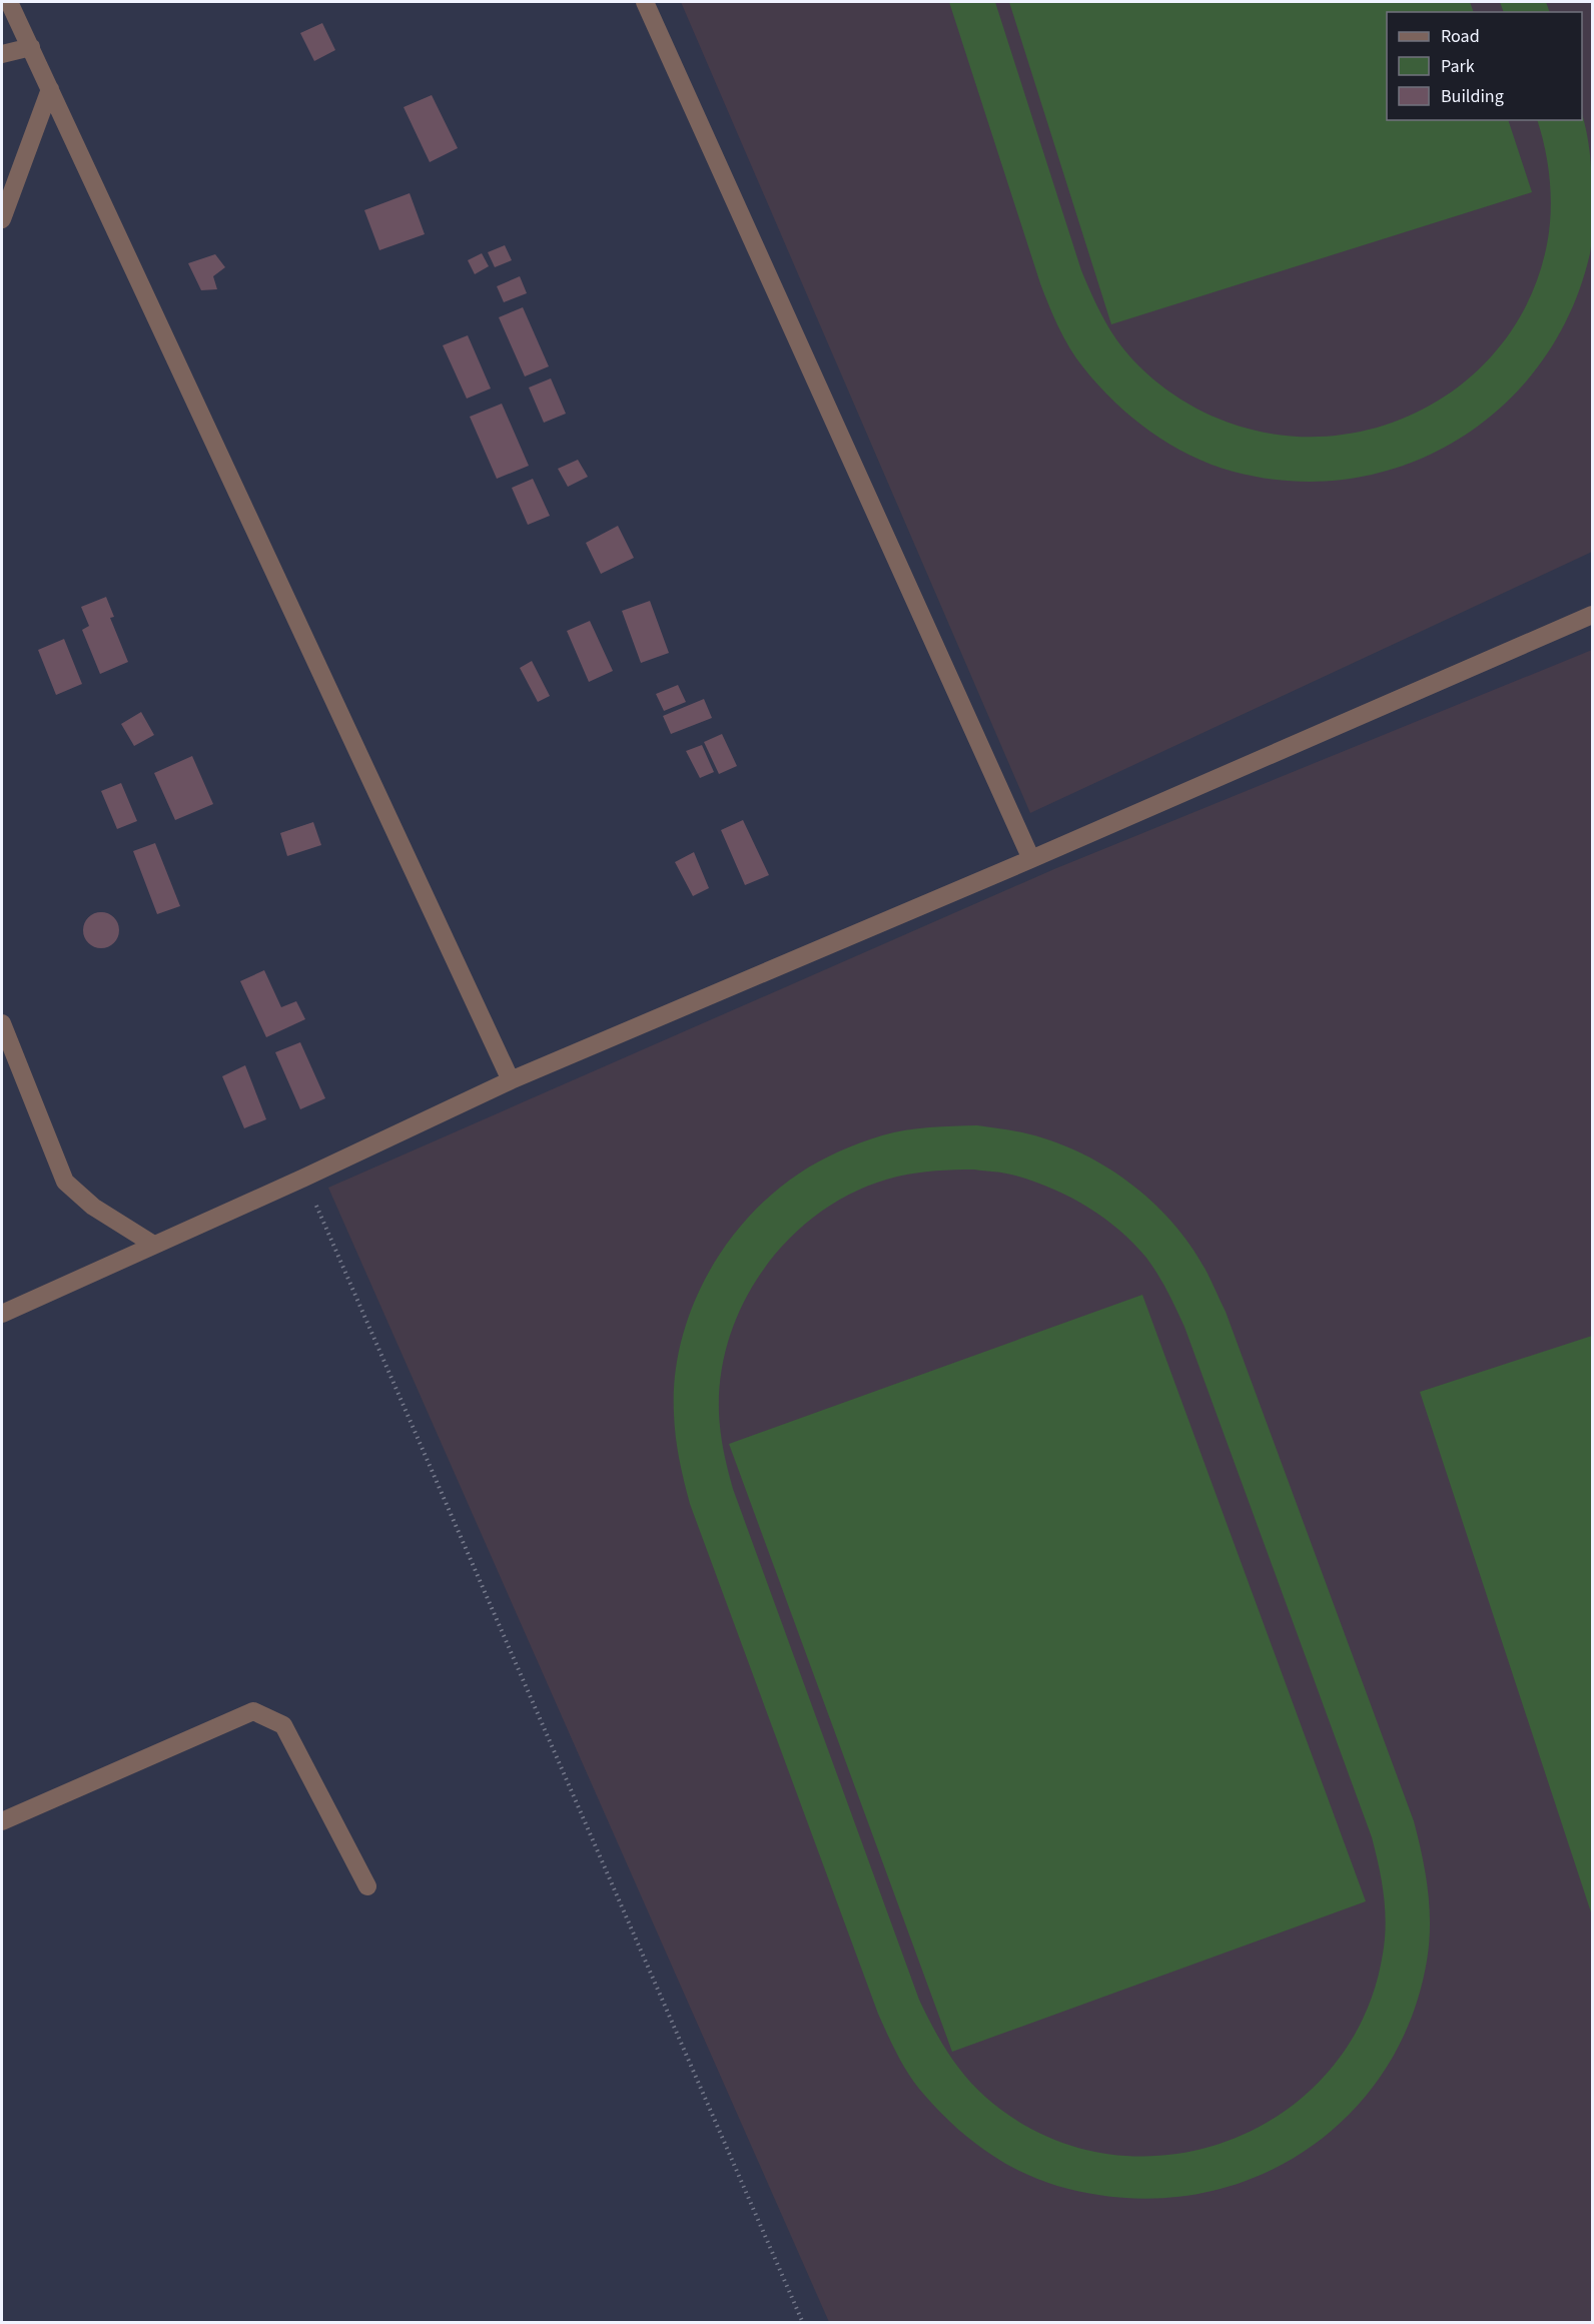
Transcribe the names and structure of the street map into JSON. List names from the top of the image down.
{
  "legend": ["Road", "Park", "Building"]
}
